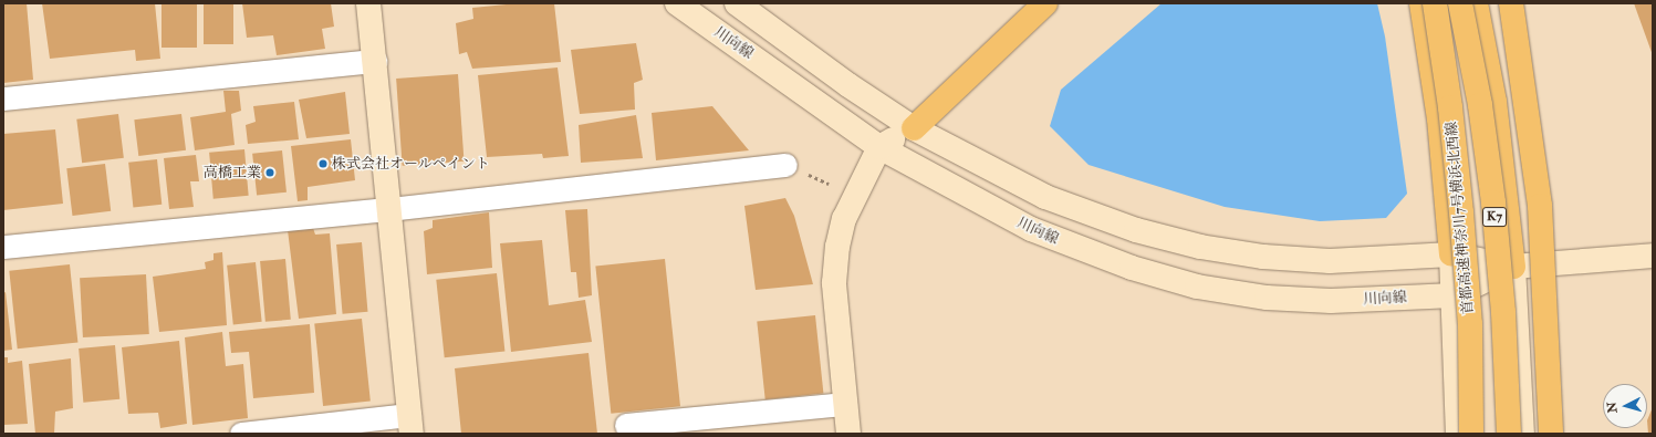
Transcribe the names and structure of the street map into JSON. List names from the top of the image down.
{
  "streets": {
    "highway": ["K7", "首都高速神奈川7号横浜北西線"],
    "street": ["川向線"]
  },
  "places": ["株式会社オールペイント", "高橋工業"],
  "north": "left"
}
